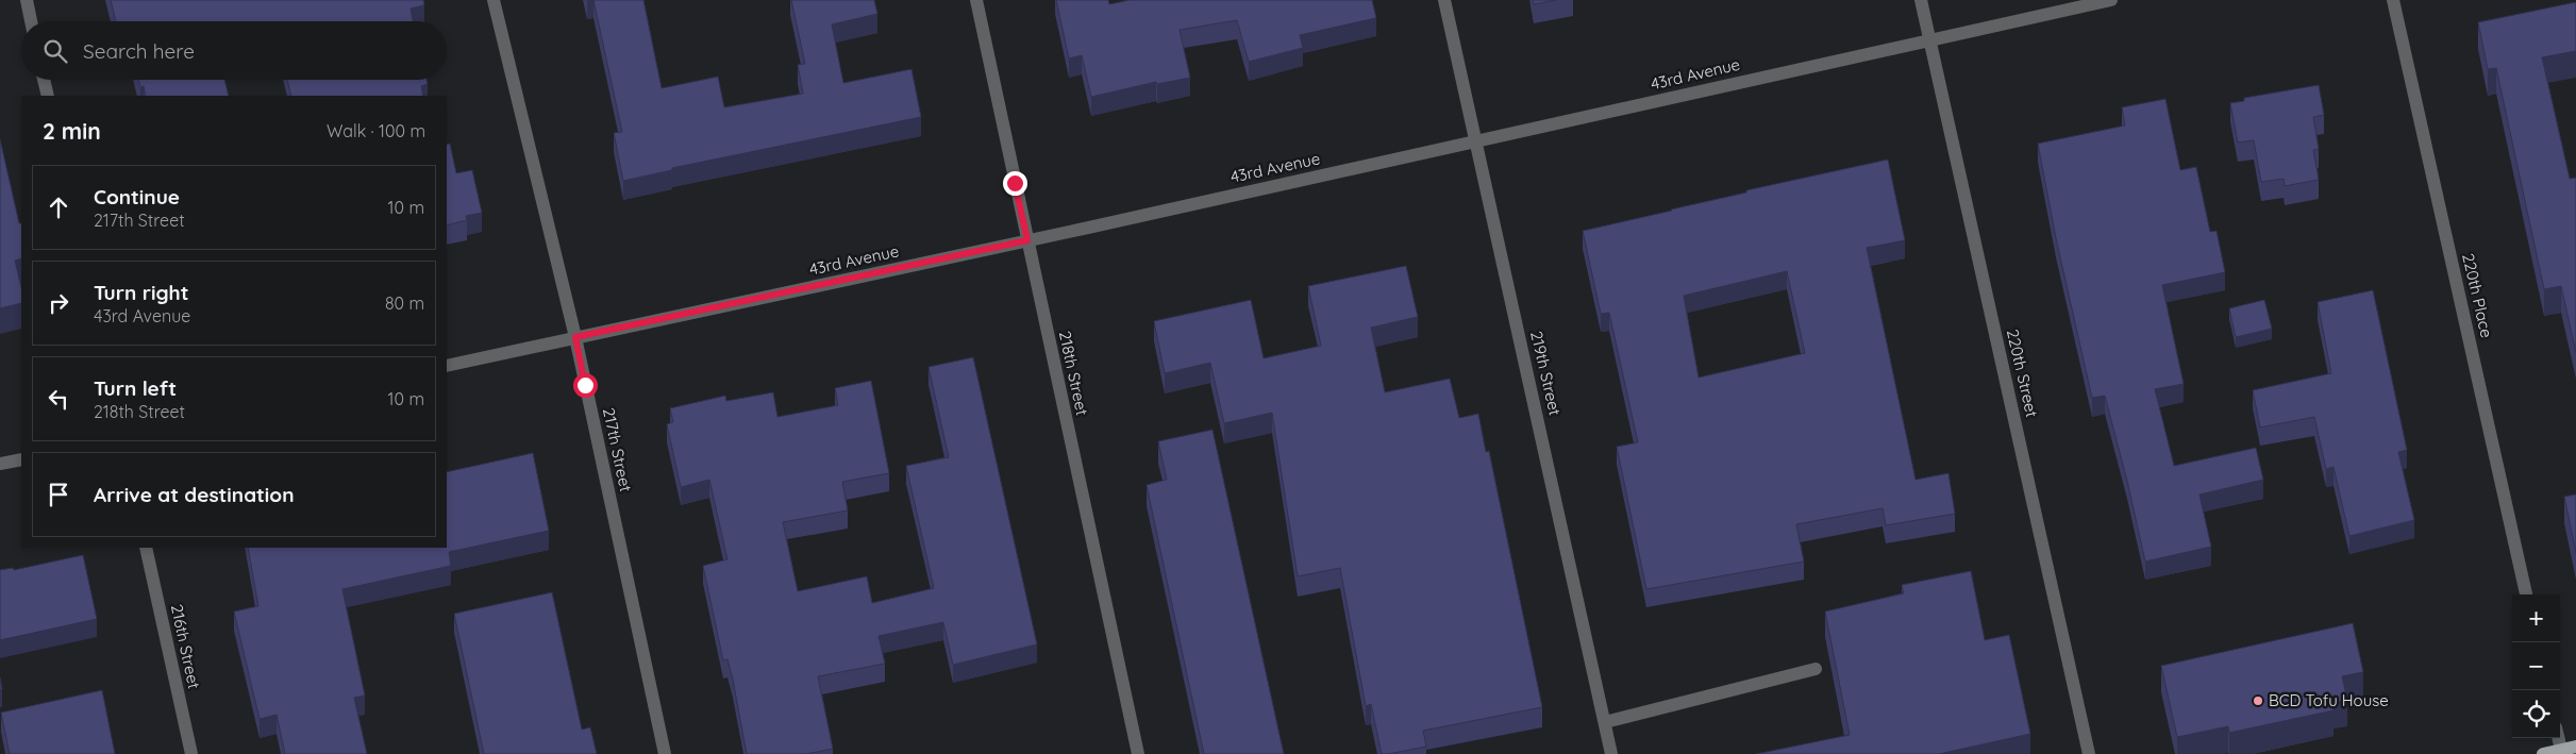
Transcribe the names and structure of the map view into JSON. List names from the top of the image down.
{
  "streets": {
    "street": [
      "43rd Avenue",
      "220th Place",
      "218th Street",
      "219th Street",
      "220th Street",
      "217th Street",
      "216th Street"
    ]
  },
  "crossings": [
    ["43rd Avenue", "218th Street"],
    ["43rd Avenue", "219th Street"],
    ["43rd Avenue", "220th Street"],
    ["43rd Avenue", "217th Street"]
  ],
  "places": ["BCD Tofu House"],
  "page": {
    "search": "Search here",
    "heading": ["2 min", "Walk · 100 m"],
    "list": [
      ["Continue", "217th Street", "10 m"],
      ["Turn right", "43rd Avenue", "80 m"],
      ["Turn left", "218th Street", "10 m"],
      "Arrive at destination"
    ],
    "map_buttons": ["+", "−"]
  }
}
